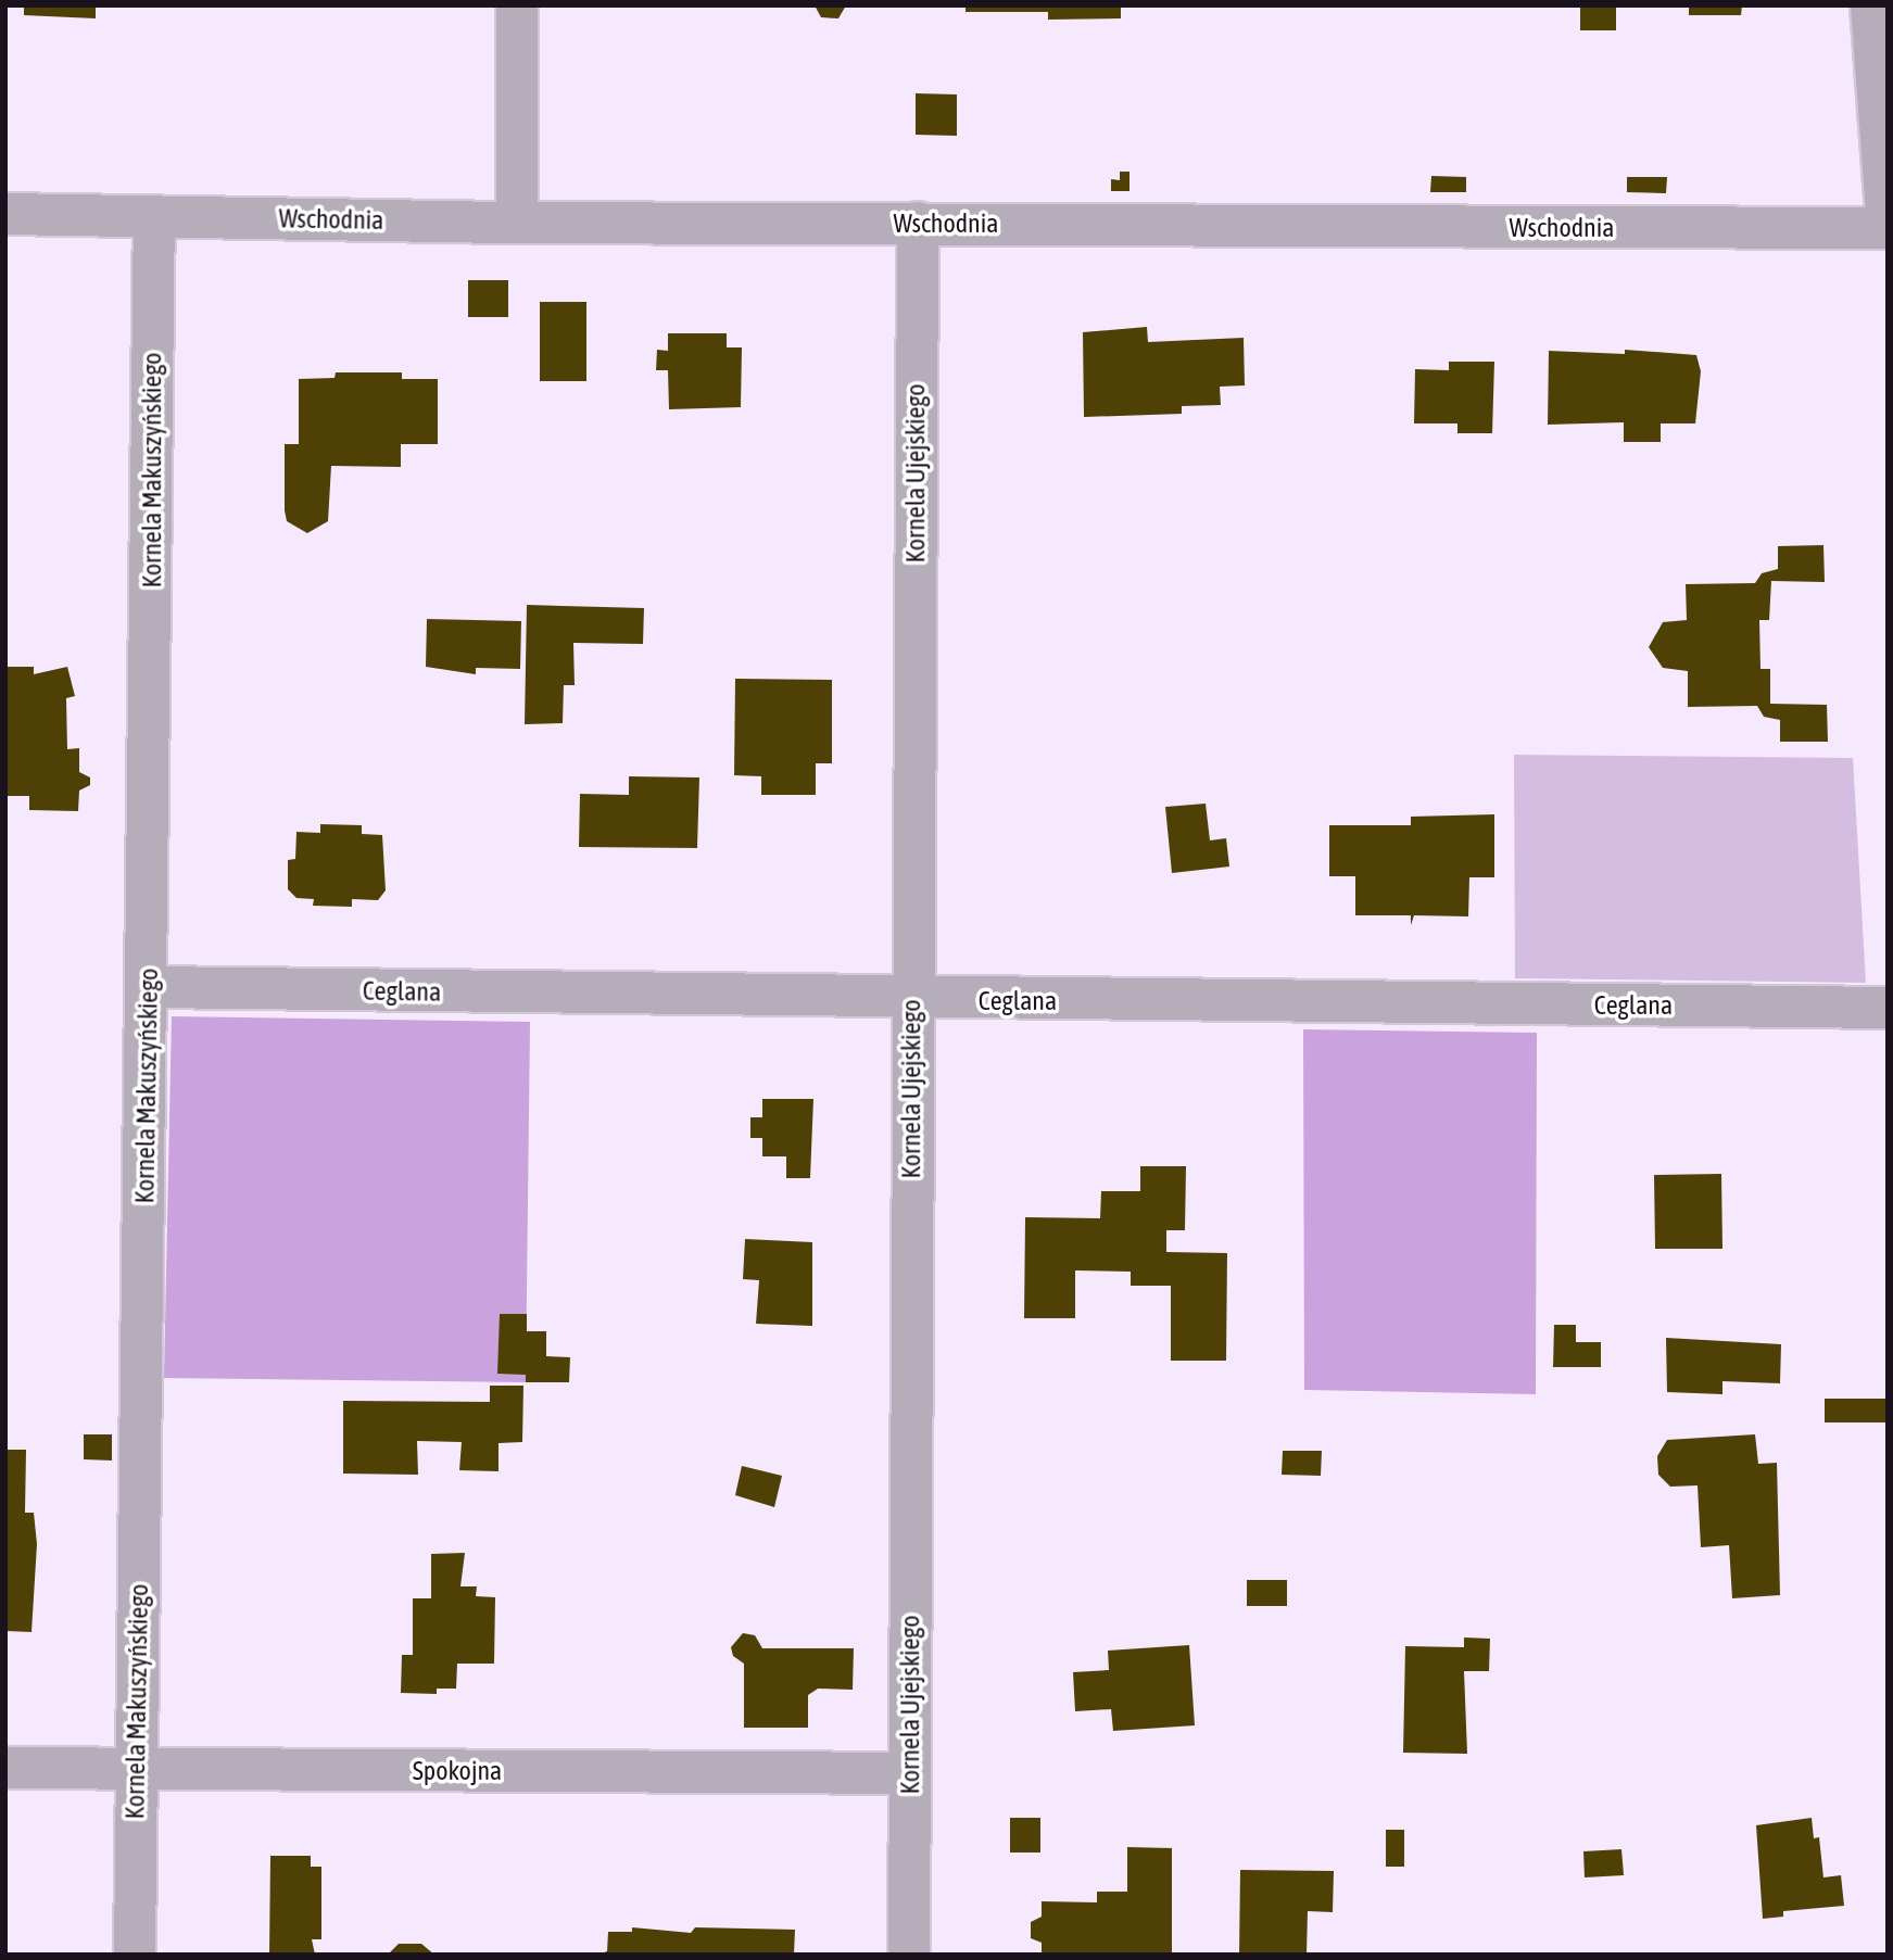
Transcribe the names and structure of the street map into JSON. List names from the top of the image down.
{
  "streets": {
    "street": [
      "Wschodnia",
      "Kornela Makuszyńskiego",
      "Kornela Ujejskiego",
      "Ceglana",
      "Spokojna"
    ]
  },
  "crossings": [
    ["Wschodnia", "Kornela Makuszyńskiego"],
    ["Wschodnia", "Kornela Ujejskiego"],
    ["Kornela Makuszyńskiego", "Ceglana"],
    ["Kornela Makuszyńskiego", "Spokojna"],
    ["Kornela Ujejskiego", "Ceglana"],
    ["Kornela Ujejskiego", "Spokojna"]
  ]
}
